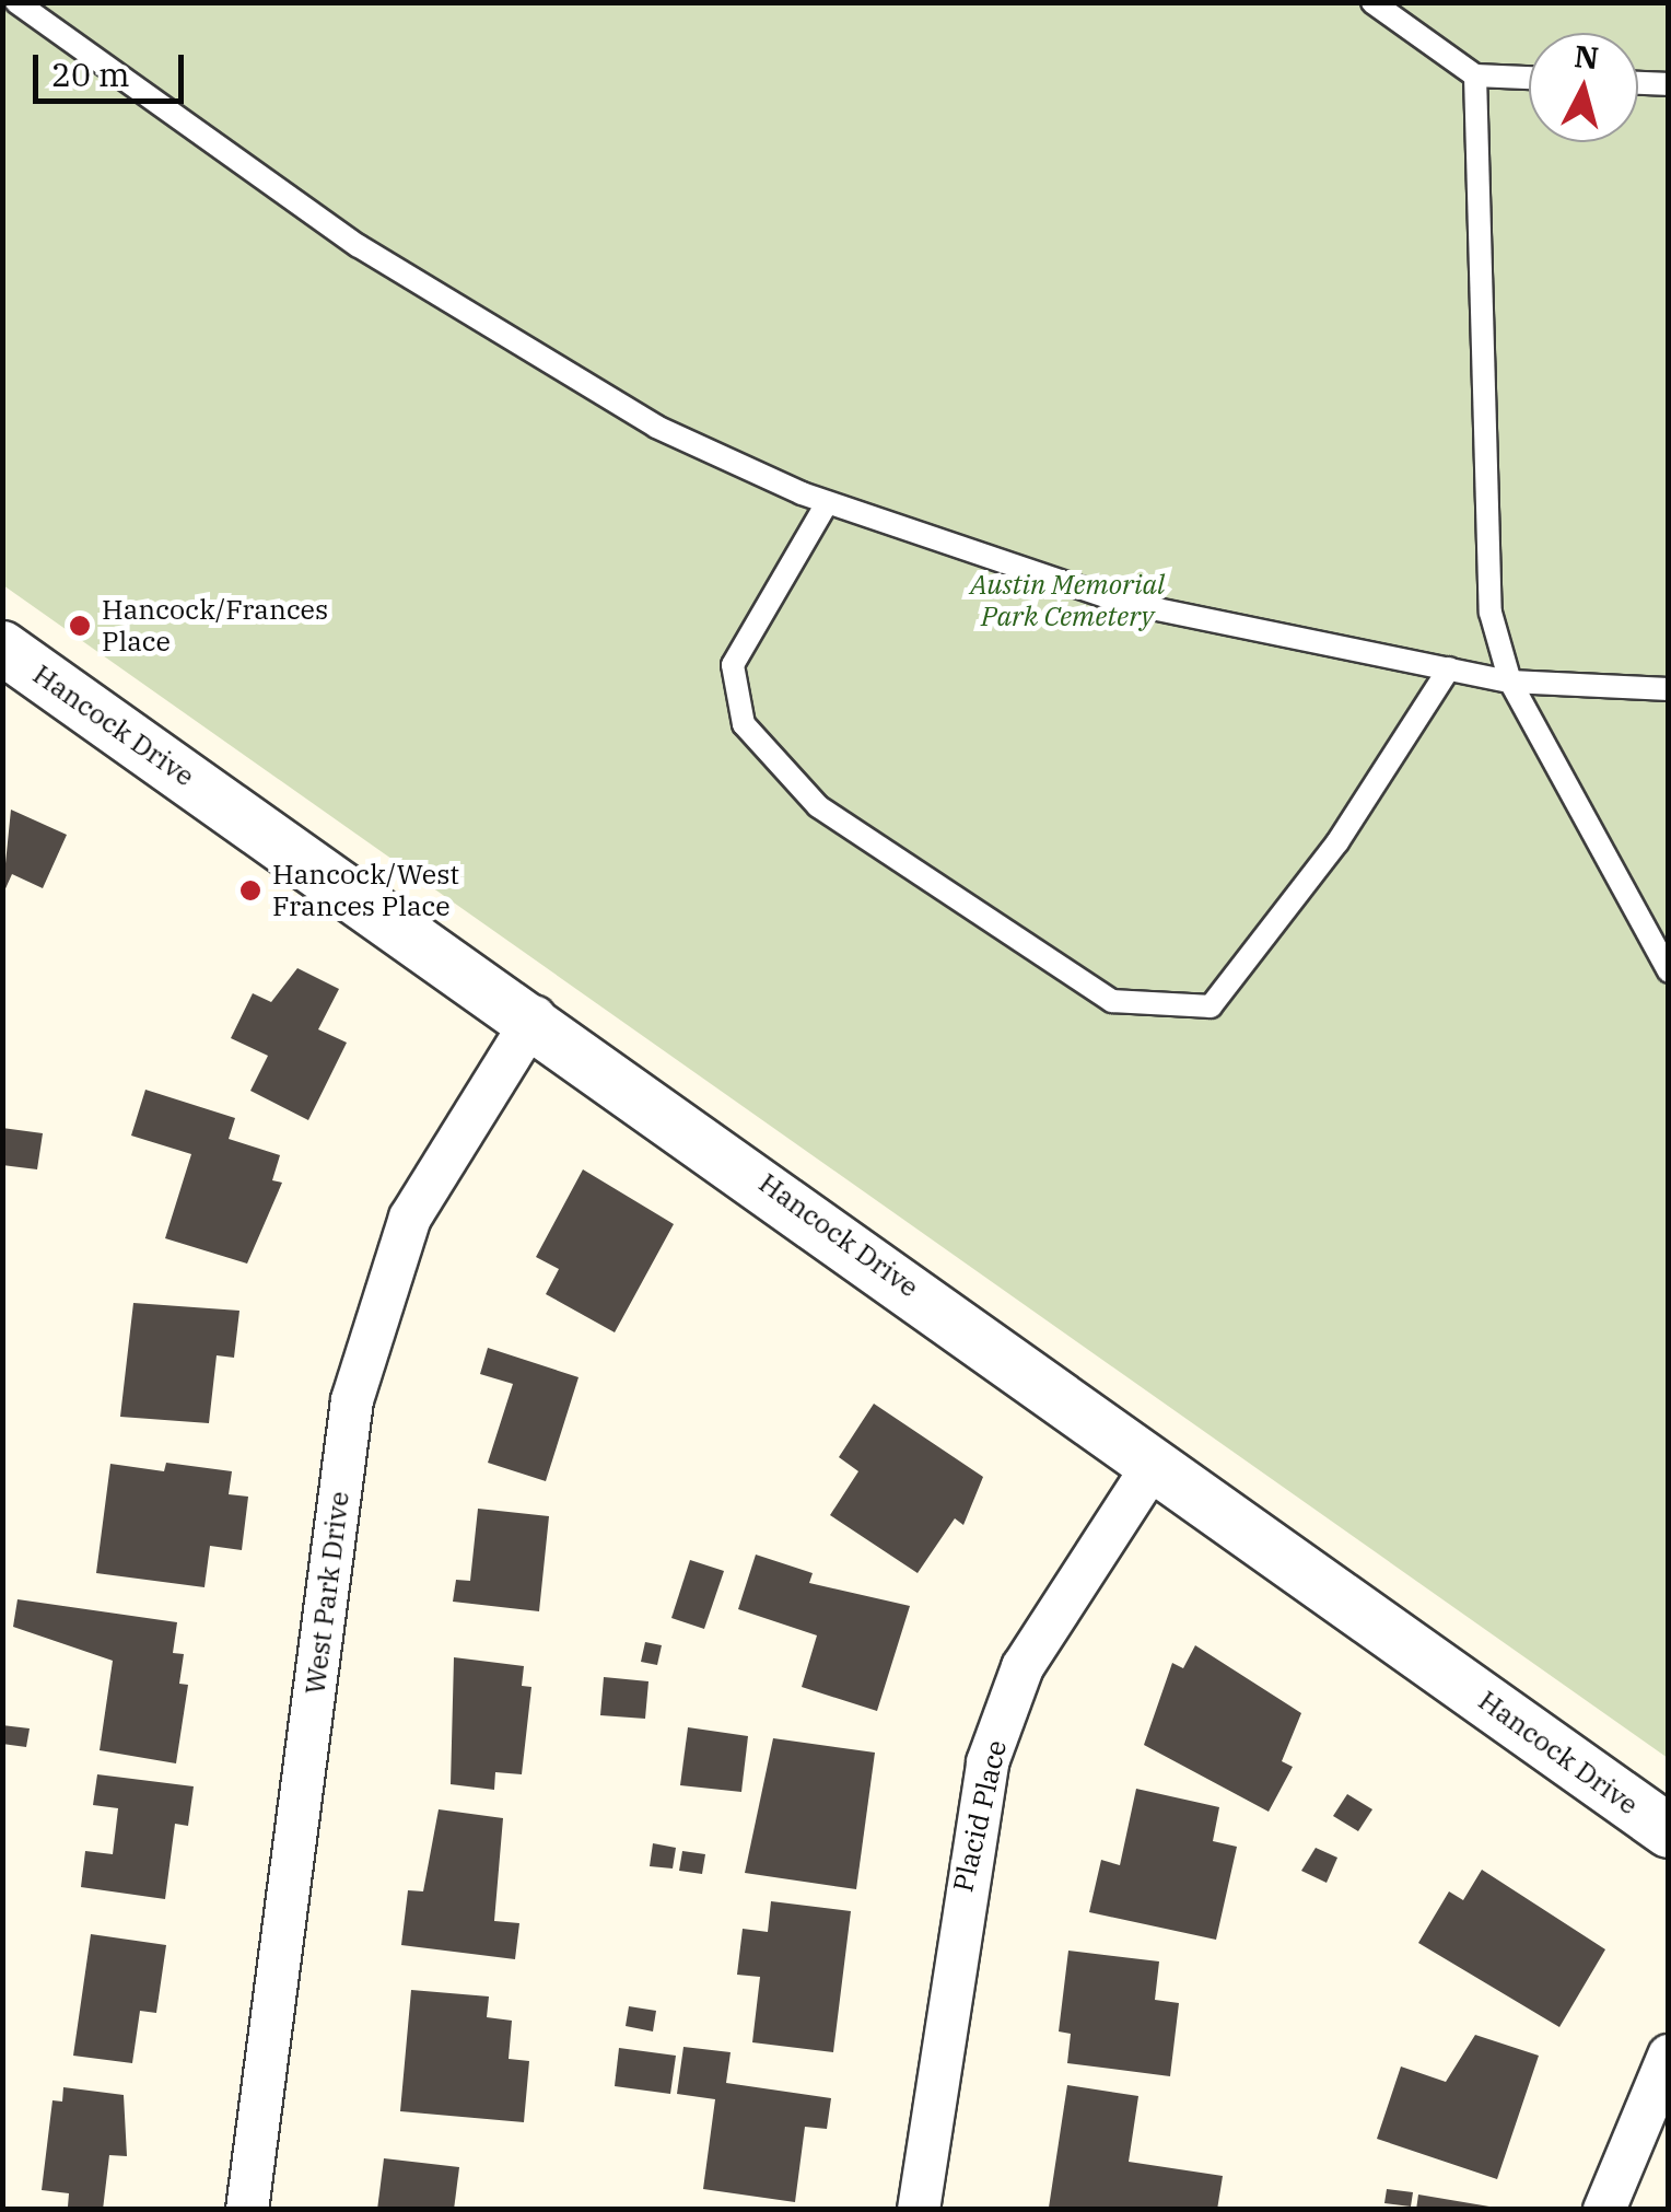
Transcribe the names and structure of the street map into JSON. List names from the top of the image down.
{
  "streets": {
    "street": ["Hancock Drive", "West Park Drive", "Placid Place"]
  },
  "crossings": [
    ["Hancock Drive", "West Park Drive"],
    ["Hancock Drive", "Placid Place"]
  ],
  "parks": ["Austin Memorial Park Cemetery"],
  "places": ["Hancock/Frances Place", "Hancock/West Frances Place"],
  "scale_bar": "20 m",
  "north": "top"
}
